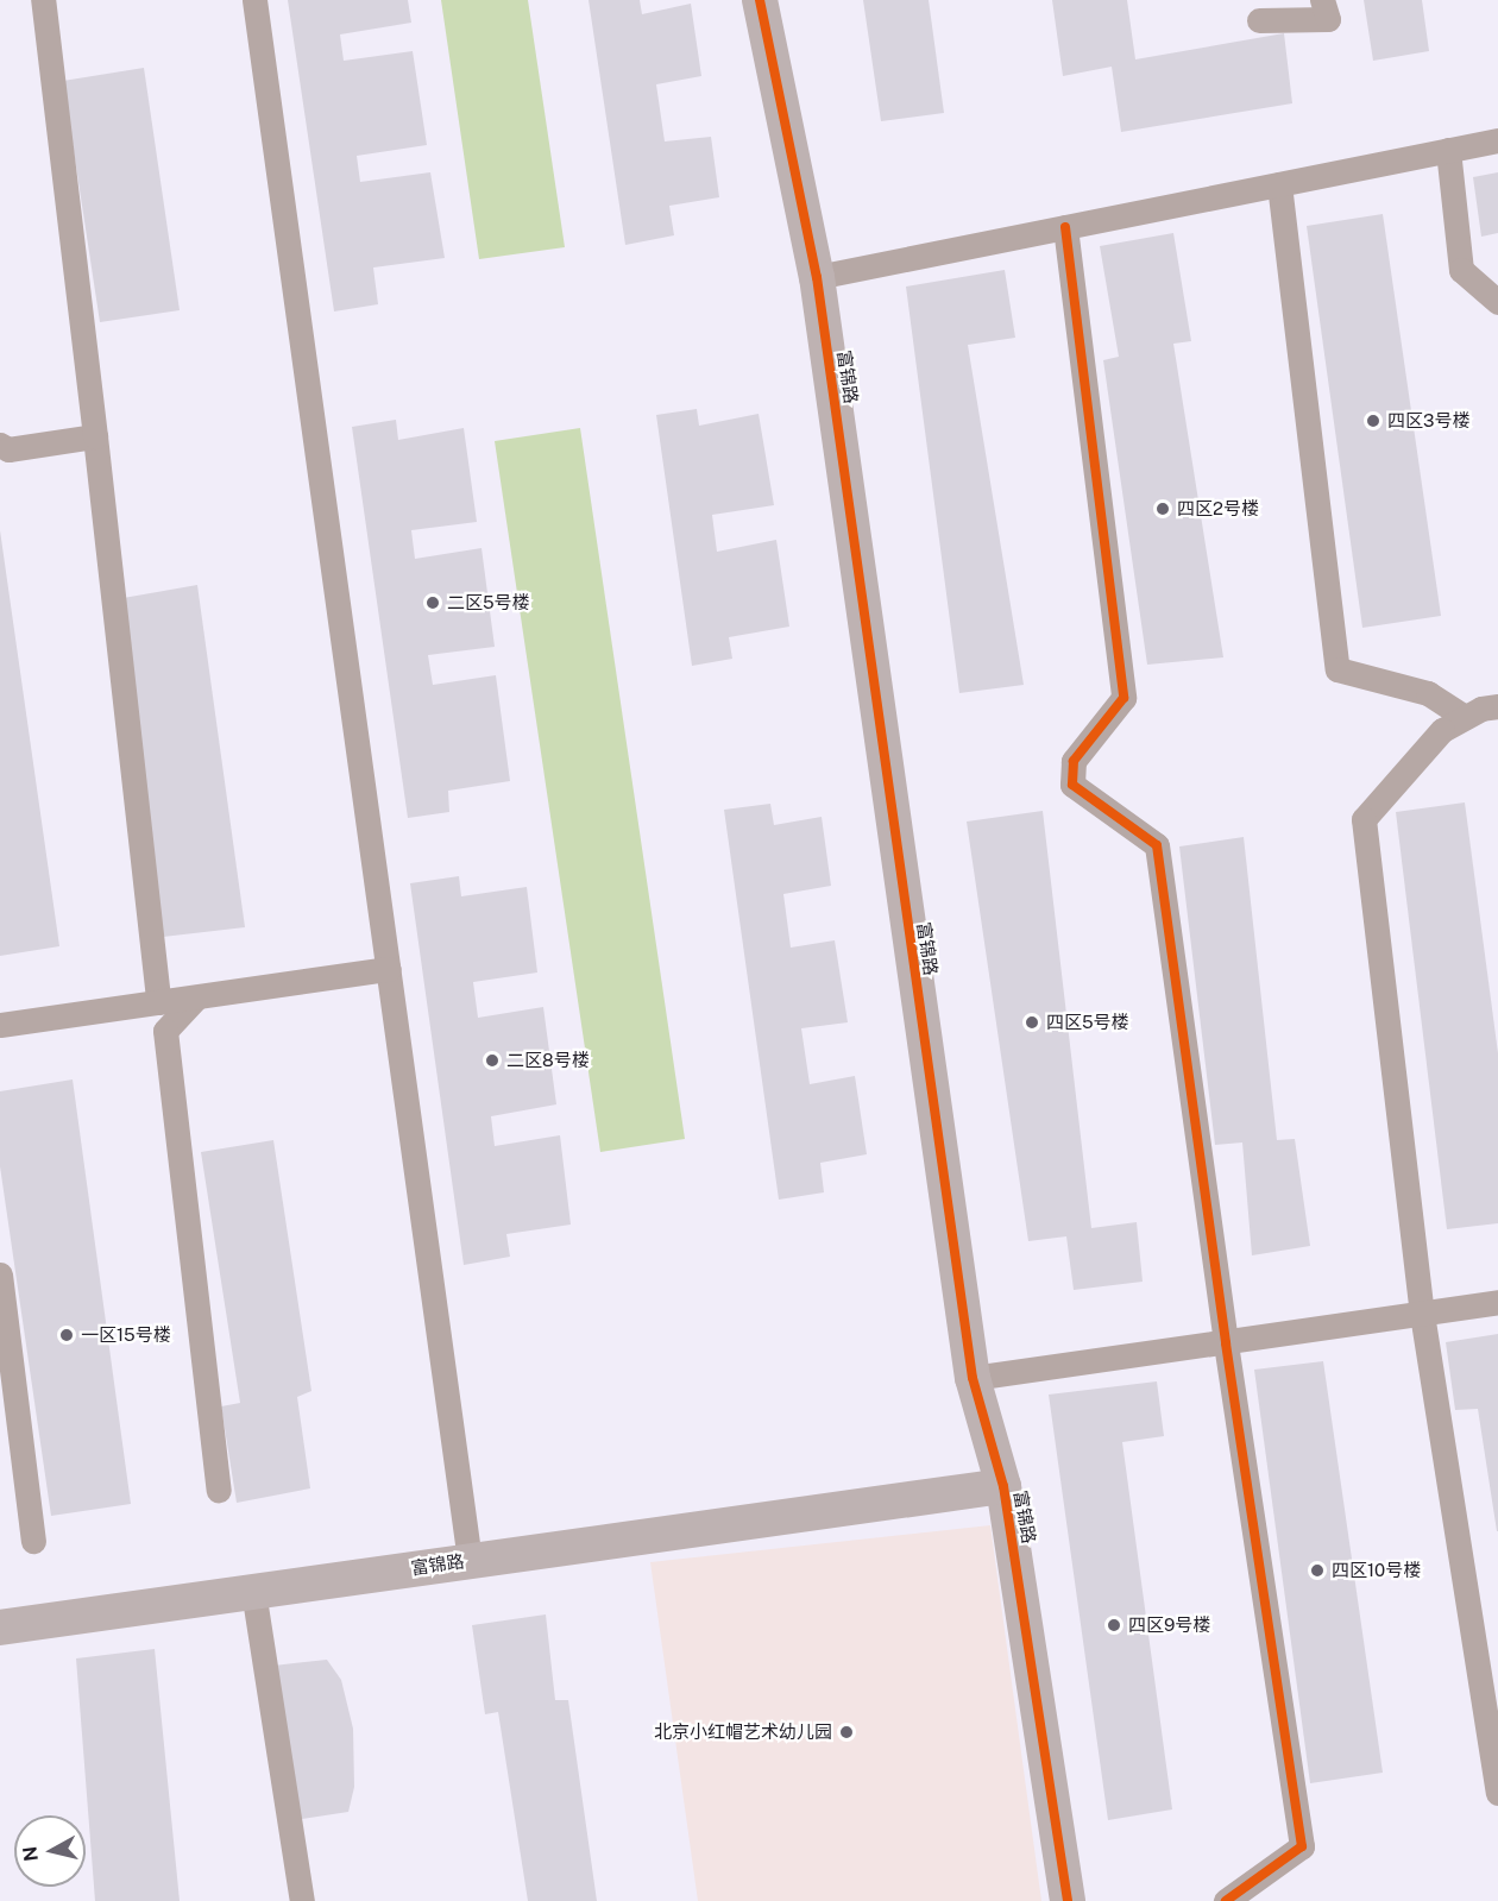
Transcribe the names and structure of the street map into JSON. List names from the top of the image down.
{
  "streets": {
    "street": ["富锦路"]
  },
  "places": [
    "四区3号楼",
    "四区2号楼",
    "二区5号楼",
    "四区5号楼",
    "二区8号楼",
    "一区15号楼",
    "四区10号楼",
    "四区9号楼",
    "北京小红帽艺术幼儿园"
  ],
  "north": "left"
}
